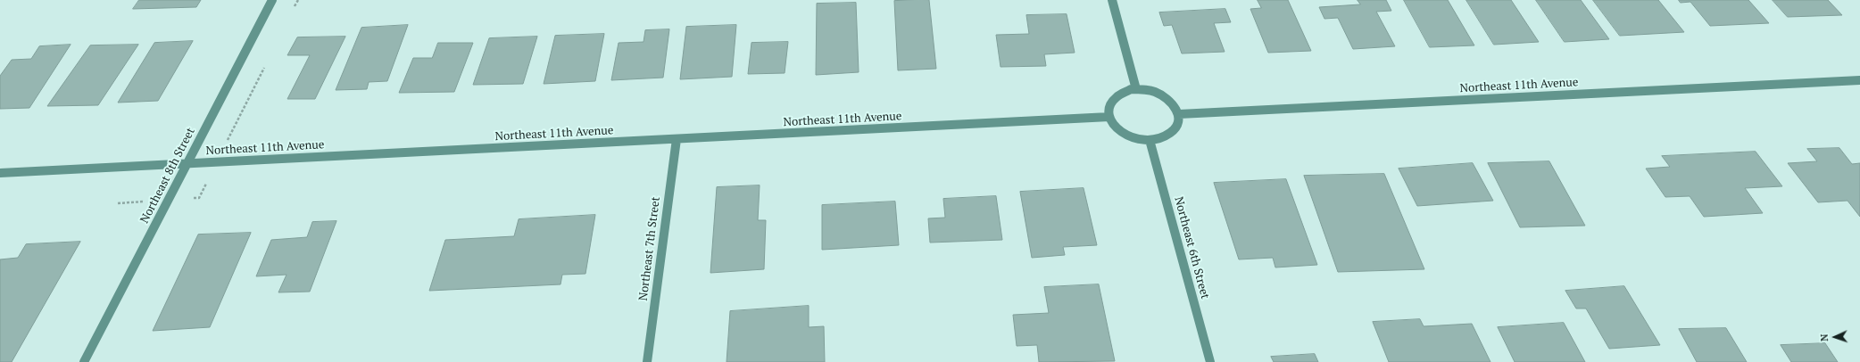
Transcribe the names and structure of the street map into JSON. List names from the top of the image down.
{
  "streets": {
    "street": [
      "Northeast 11th Avenue",
      "Northeast 8th Street",
      "Northeast 6th Street",
      "Northeast 7th Street"
    ]
  },
  "crossings": [
    ["Northeast 11th Avenue", "Northeast 8th Street"],
    ["Northeast 11th Avenue", "Northeast 6th Street"],
    ["Northeast 11th Avenue", "Northeast 7th Street"]
  ],
  "north": "left"
}
